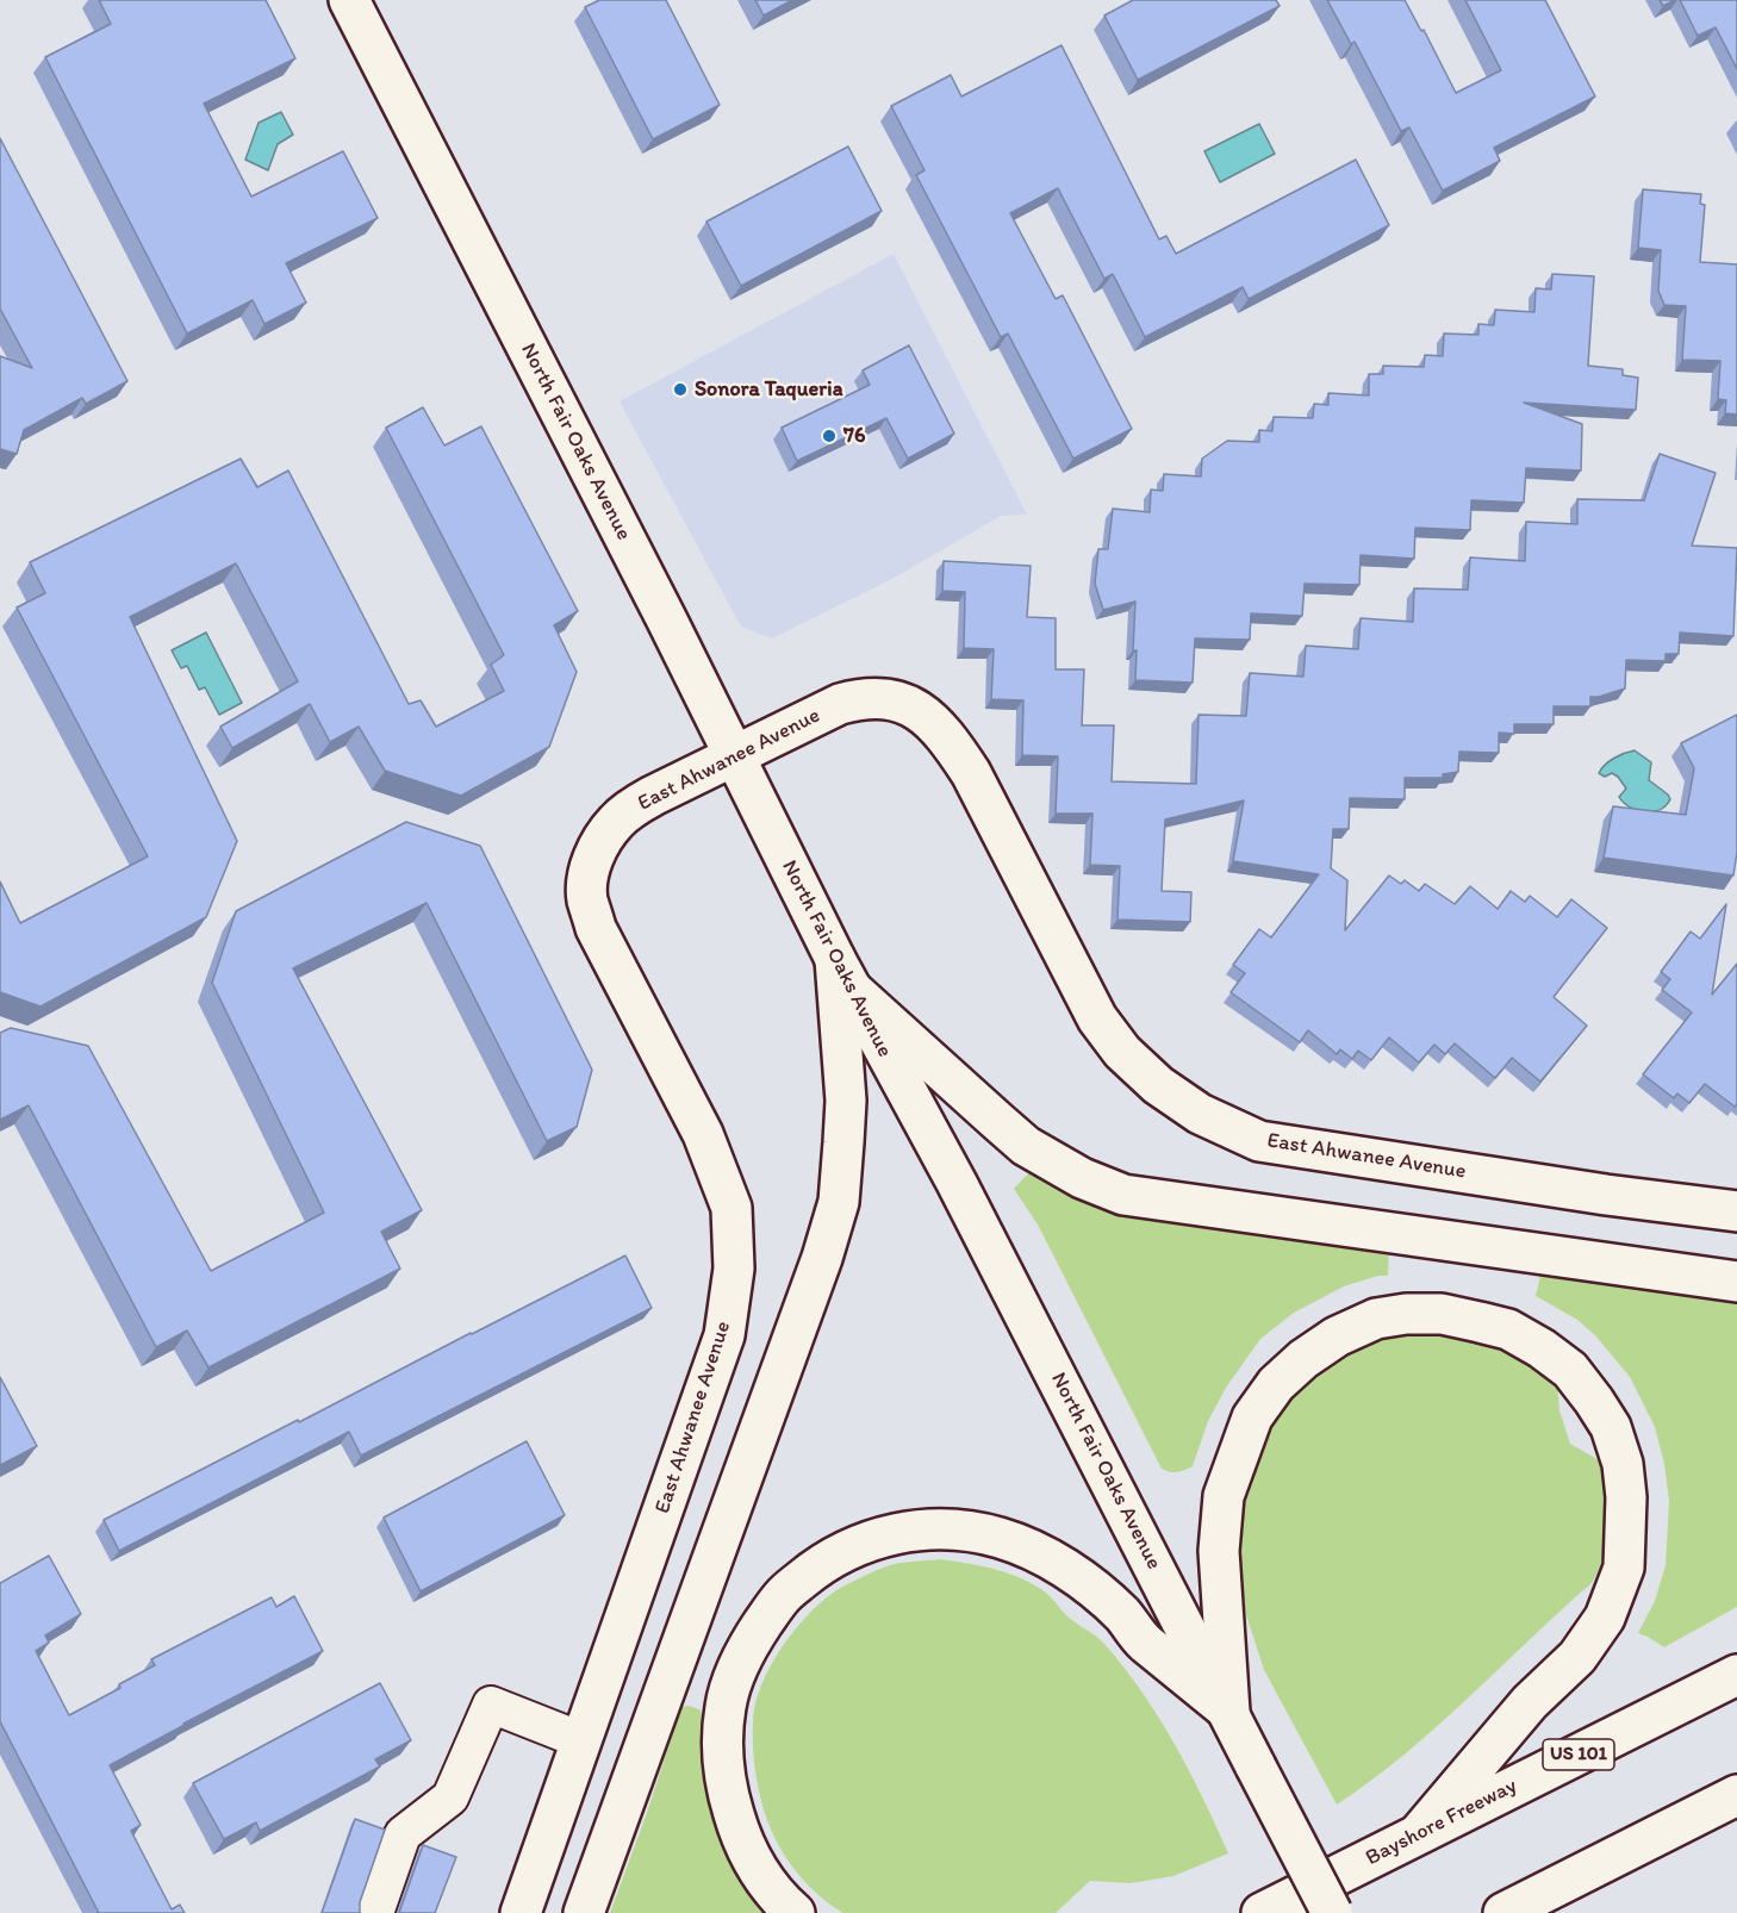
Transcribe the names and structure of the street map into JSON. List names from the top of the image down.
{
  "streets": {
    "main road": [
      "North Fair Oaks Avenue",
      "East Ahwanee Avenue",
      "US 101",
      "Bayshore Freeway"
    ]
  },
  "crossings": [
    ["North Fair Oaks Avenue", "East Ahwanee Avenue"]
  ],
  "places": ["Sonora Taqueria", "76"]
}
